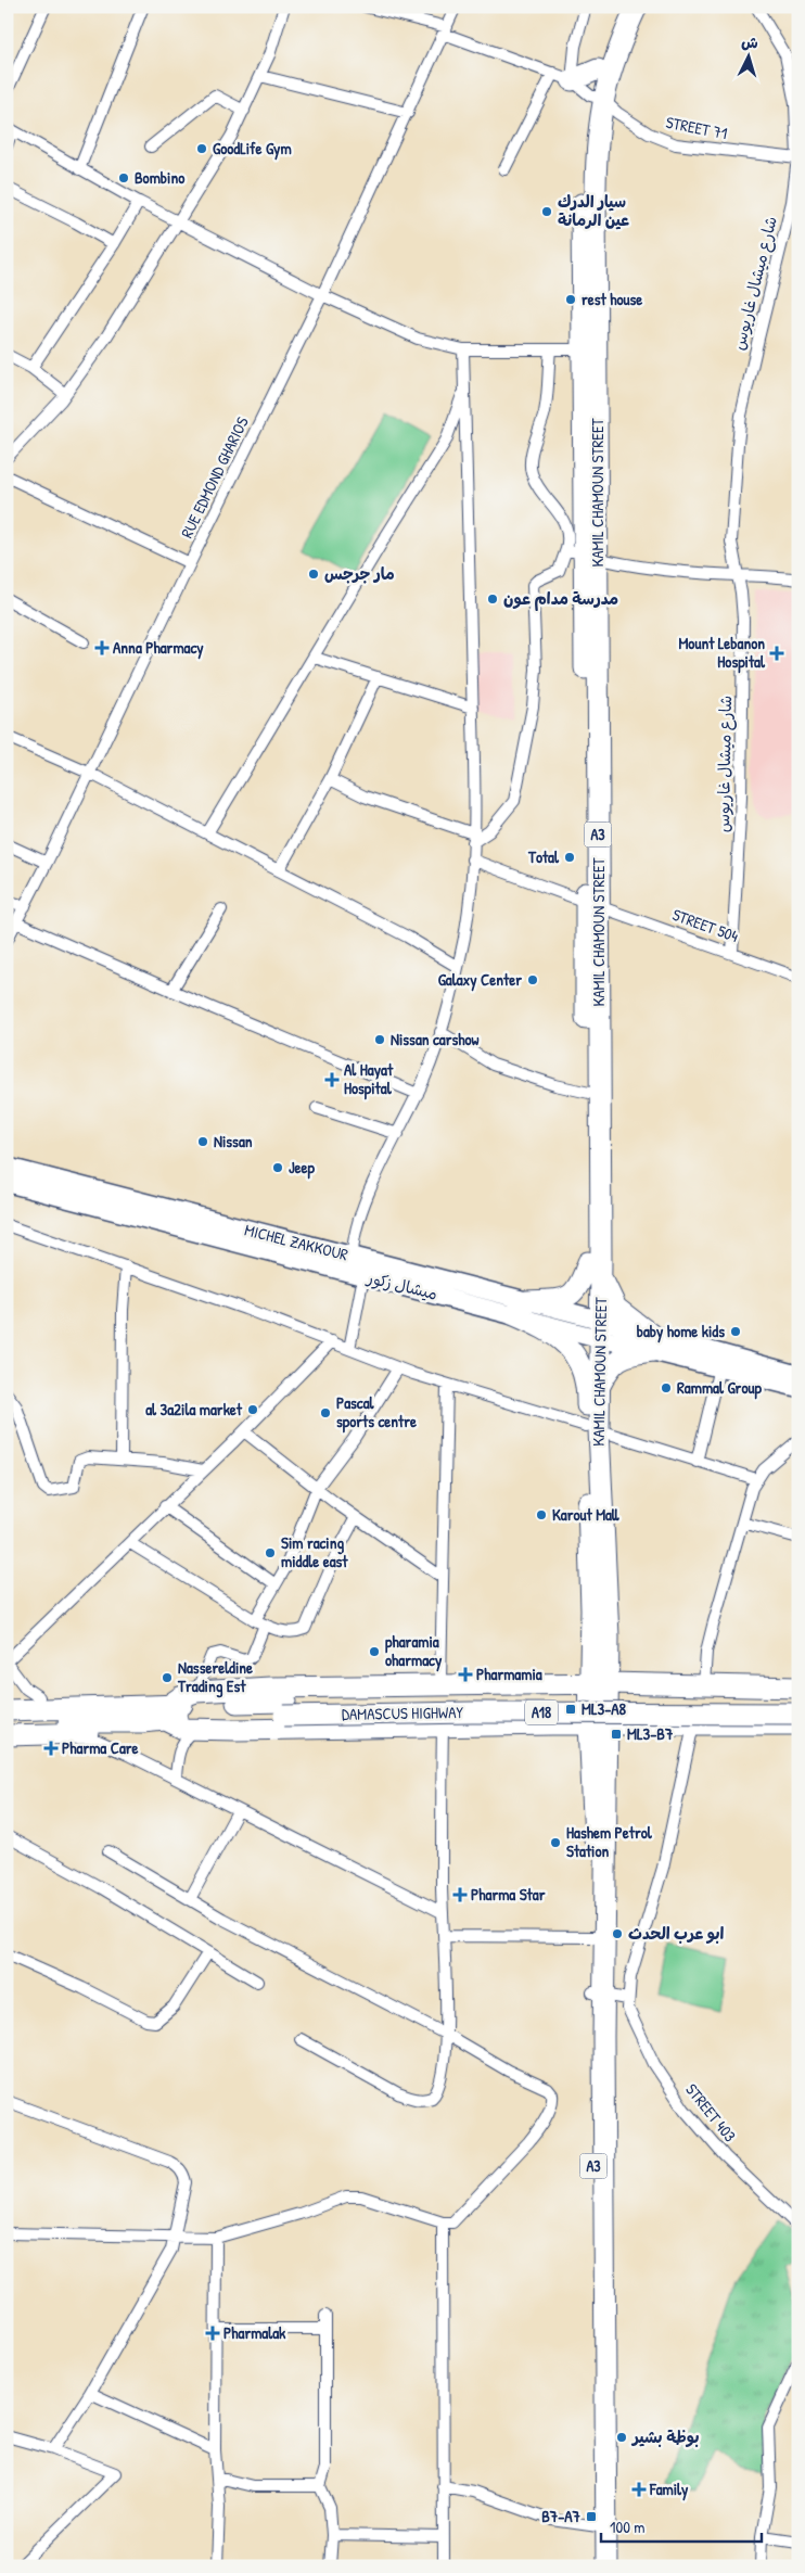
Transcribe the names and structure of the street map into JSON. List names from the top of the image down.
{
  "streets": {
    "highway": [
      "KAMIL CHAMOUN STREET",
      "A3",
      "A18",
      "DAMASCUS HIGHWAY"
    ],
    "main road": ["MICHEL ZAKKOUR", "ميشال زكور"],
    "street": [
      "STREET 71",
      "شارع ميشال غاريوس",
      "RUE EDMOND GHARIOS",
      "STREET 504",
      "STREET 403"
    ]
  },
  "crossings": [
    ["STREET 71", "شارع ميشال غاريوس"],
    ["STREET 71", "RUE EDMOND GHARIOS"],
    ["STREET 71", "KAMIL CHAMOUN STREET"],
    ["شارع ميشال غاريوس", "STREET 504"],
    ["KAMIL CHAMOUN STREET", "A3"],
    ["KAMIL CHAMOUN STREET", "STREET 504"],
    ["KAMIL CHAMOUN STREET", "ميشال زكور"],
    ["MICHEL ZAKKOUR", "ميشال زكور"]
  ],
  "places": {
    "other": [
      "GoodLife Gym",
      "Bombino",
      "سيار الدرك عين الرمانة",
      "rest house",
      "مار جرجس",
      "مدرسة مدام عون",
      "Total",
      "Galaxy Center",
      "Nissan carshow",
      "Nissan",
      "Jeep",
      "baby home kids",
      "Rammal Group",
      "al 3a2ila market",
      "Pascal sports centre",
      "Karout Mall",
      "Sim racing middle east",
      "pharamia oharmacy",
      "Nassereldine Trading Est",
      "Hashem Petrol Station",
      "ابو عرب الحدث",
      "بوظة بشير"
    ],
    "health": [
      "Anna Pharmacy",
      "Mount Lebanon Hospital",
      "Al Hayat Hospital",
      "Pharmamia",
      "Pharma Care",
      "Pharma Star",
      "Pharmalak",
      "Family"
    ],
    "transit": ["ML3-A8", "ML3-B7", "B7-A7"]
  },
  "scale_bar": "100 m",
  "north": "top"
}
